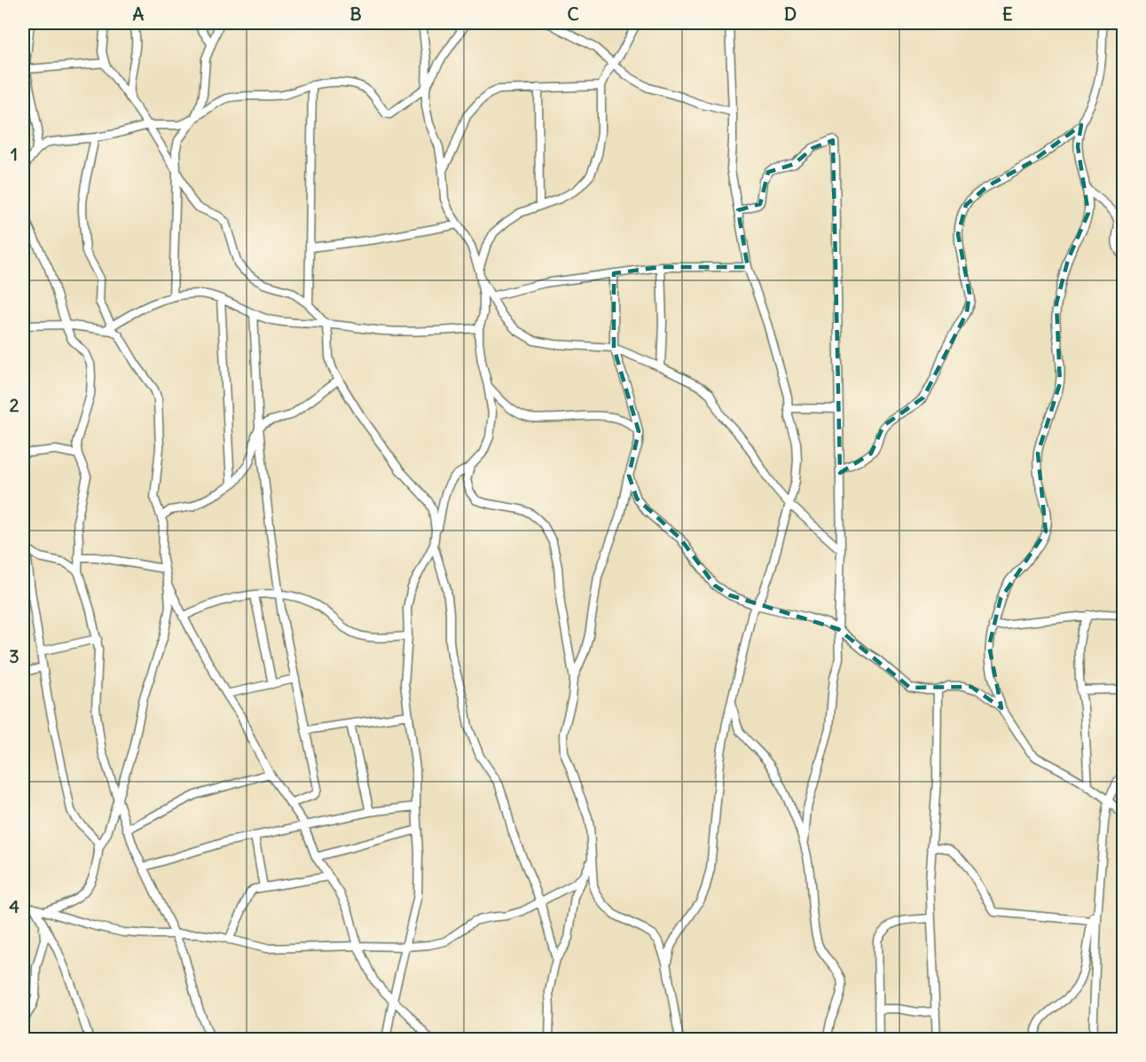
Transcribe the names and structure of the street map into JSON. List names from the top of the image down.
{
  "grid": {
    "columns": [
      "A",
      "B",
      "C",
      "D",
      "E"
    ],
    "rows": [
      "1",
      "2",
      "3",
      "4"
    ]
  }
}
